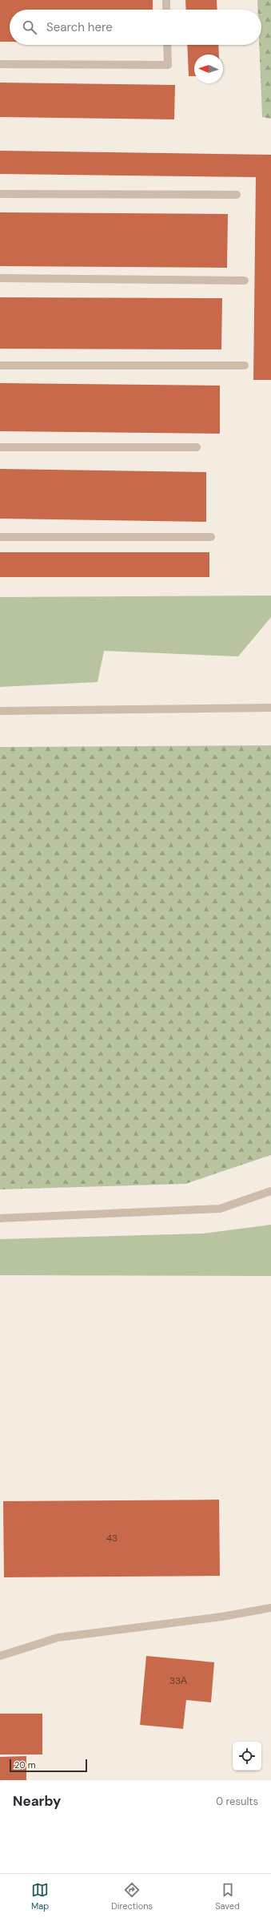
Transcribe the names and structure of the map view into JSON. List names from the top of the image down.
{
  "house_numbers": ["43", "33А"],
  "scale_bar": "20 m",
  "north": "left",
  "page": {
    "search": "Search here",
    "scale": "20 m",
    "heading": ["Nearby", "0 results"],
    "nav": ["Map", "Directions", "Saved"]
  }
}
